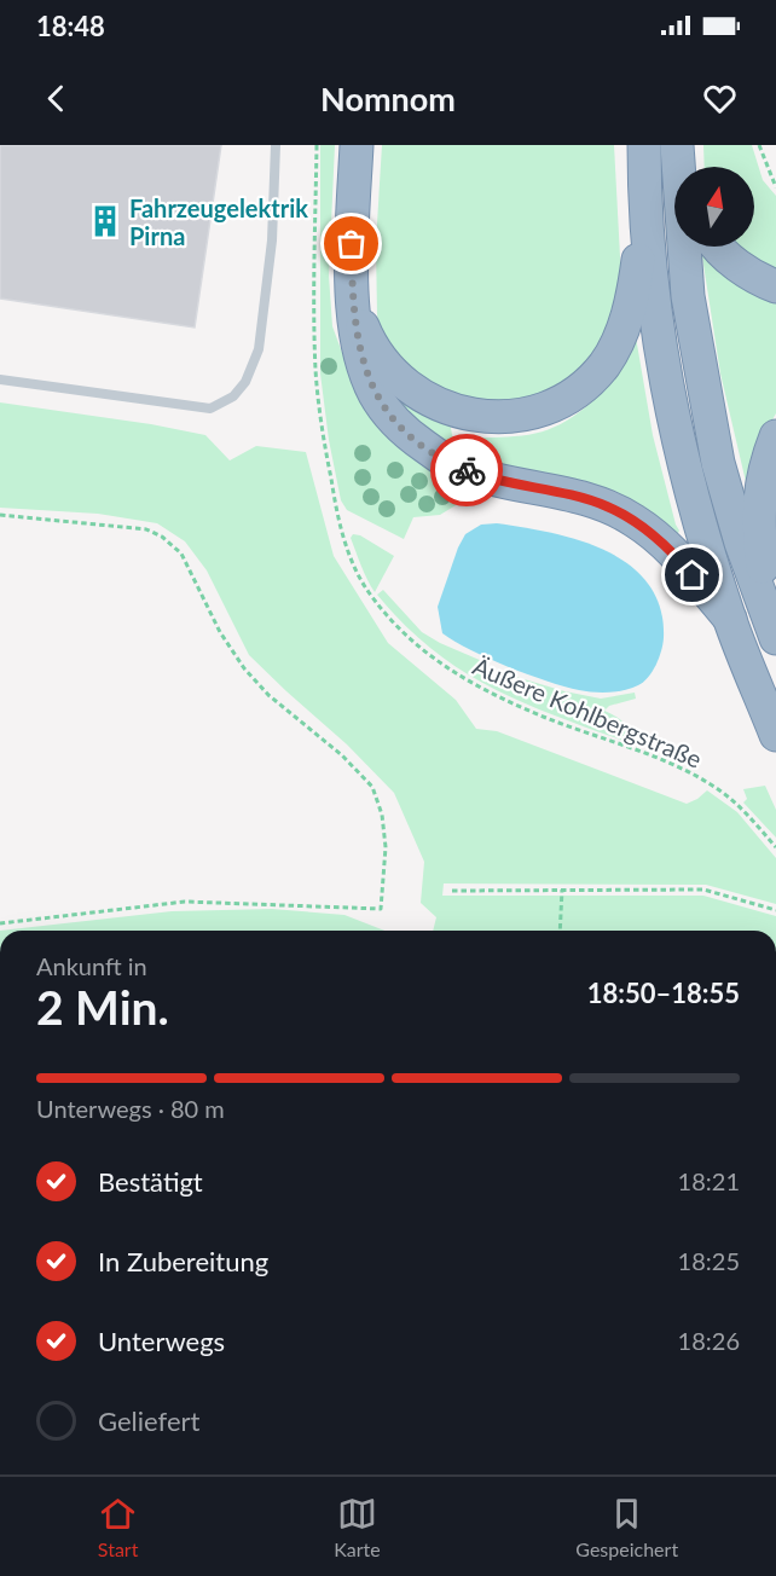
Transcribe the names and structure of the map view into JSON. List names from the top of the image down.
{
  "streets": {
    "path": ["Äußere Kohlbergstraße"]
  },
  "places": {
    "building": ["Fahrzeugelektrik Pirna"]
  },
  "north": "top",
  "page": {
    "status": "18:48",
    "header": "Nomnom",
    "heading": ["2 Min.", "Ankunft in", "18:50–18:55"],
    "bar": "Unterwegs · 80 m",
    "list": [
      ["Bestätigt", "18:21"],
      ["In Zubereitung", "18:25"],
      ["Unterwegs", "18:26"],
      "Geliefert"
    ],
    "tabs": ["Start", "Karte", "Gespeichert"]
  }
}
